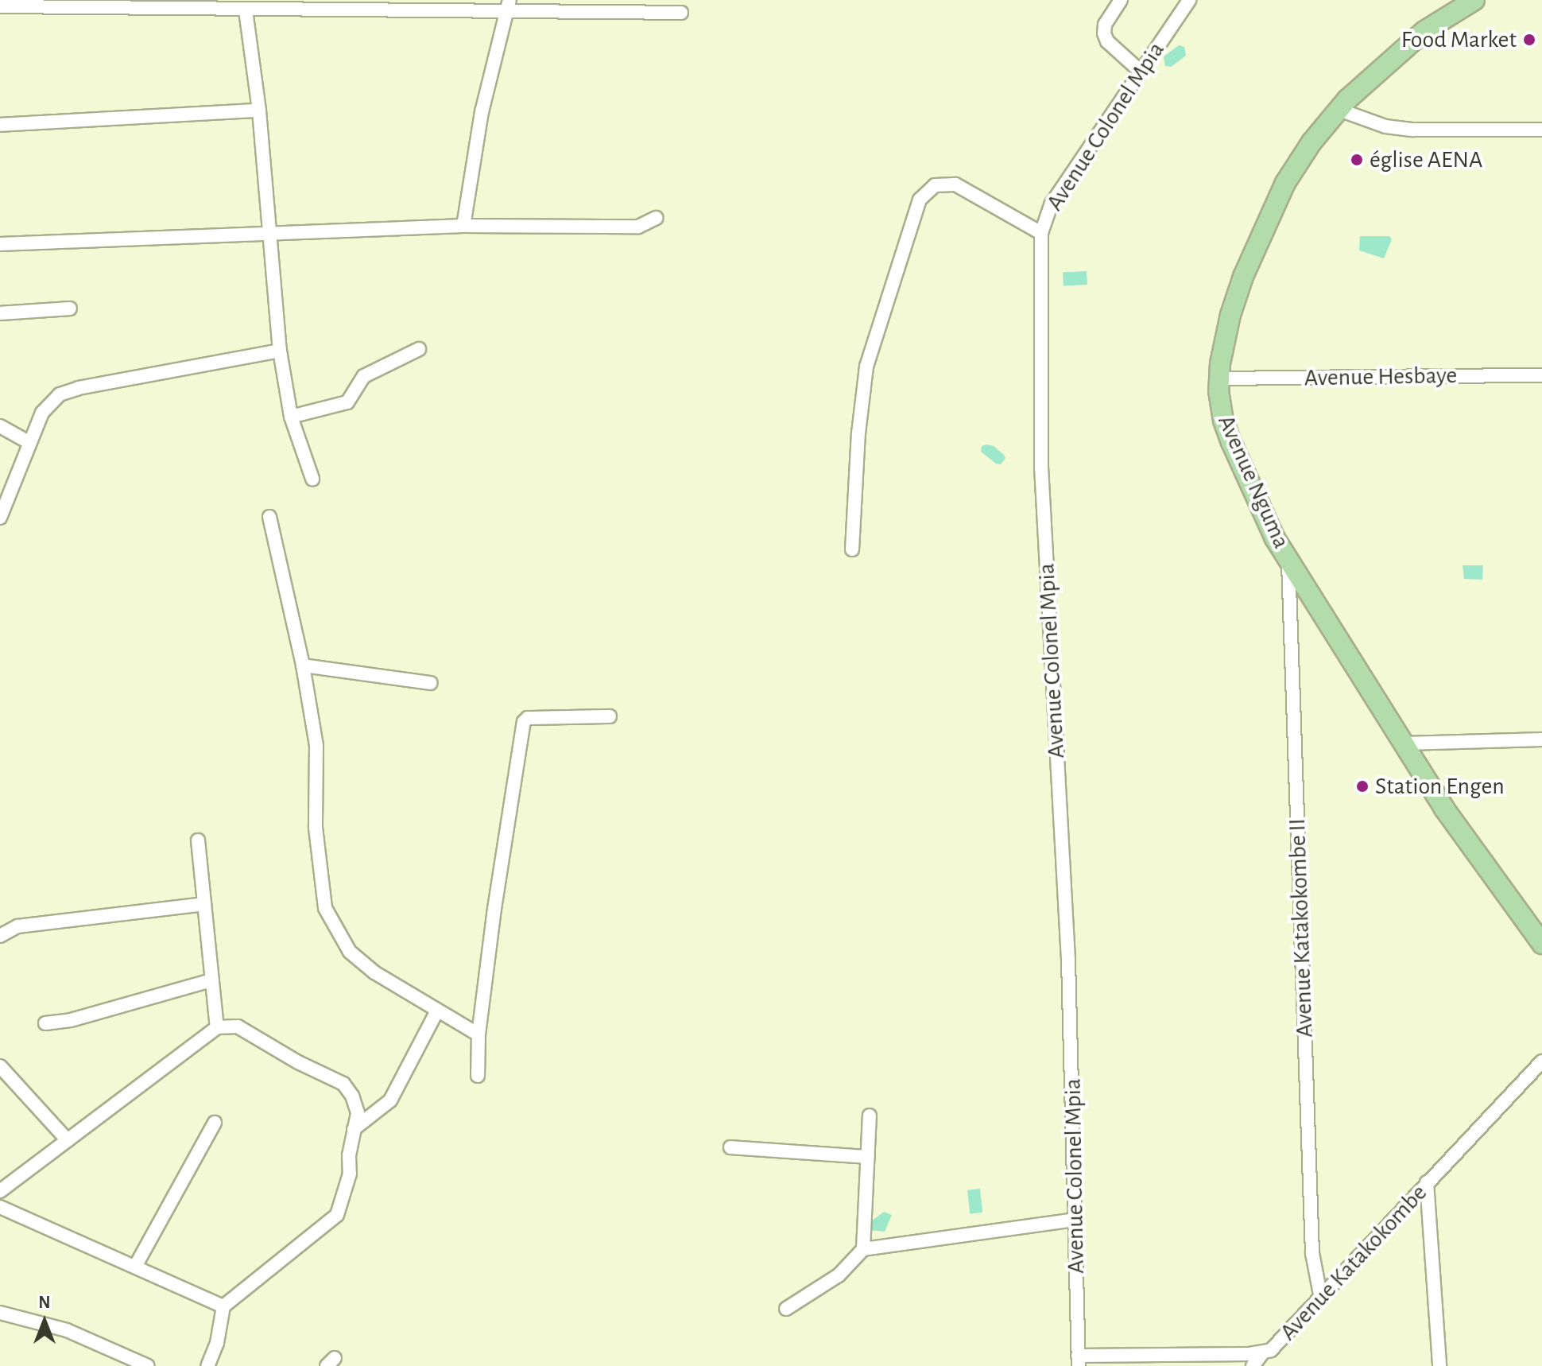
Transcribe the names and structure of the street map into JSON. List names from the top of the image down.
{
  "streets": {
    "main road": ["Avenue Nguma"],
    "street": [
      "Avenue Colonel Mpia",
      "Avenue Hesbaye",
      "Avenue Katakokombe II",
      "Avenue Katakokombe"
    ]
  },
  "crossings": [
    ["Avenue Colonel Mpia", "Avenue Katakokombe"],
    ["Avenue Hesbaye", "Avenue Nguma"],
    ["Avenue Nguma", "Avenue Katakokombe II"],
    ["Avenue Katakokombe II", "Avenue Katakokombe"]
  ],
  "places": ["Food Market", "église AENA", "Station Engen"],
  "north": "top"
}
